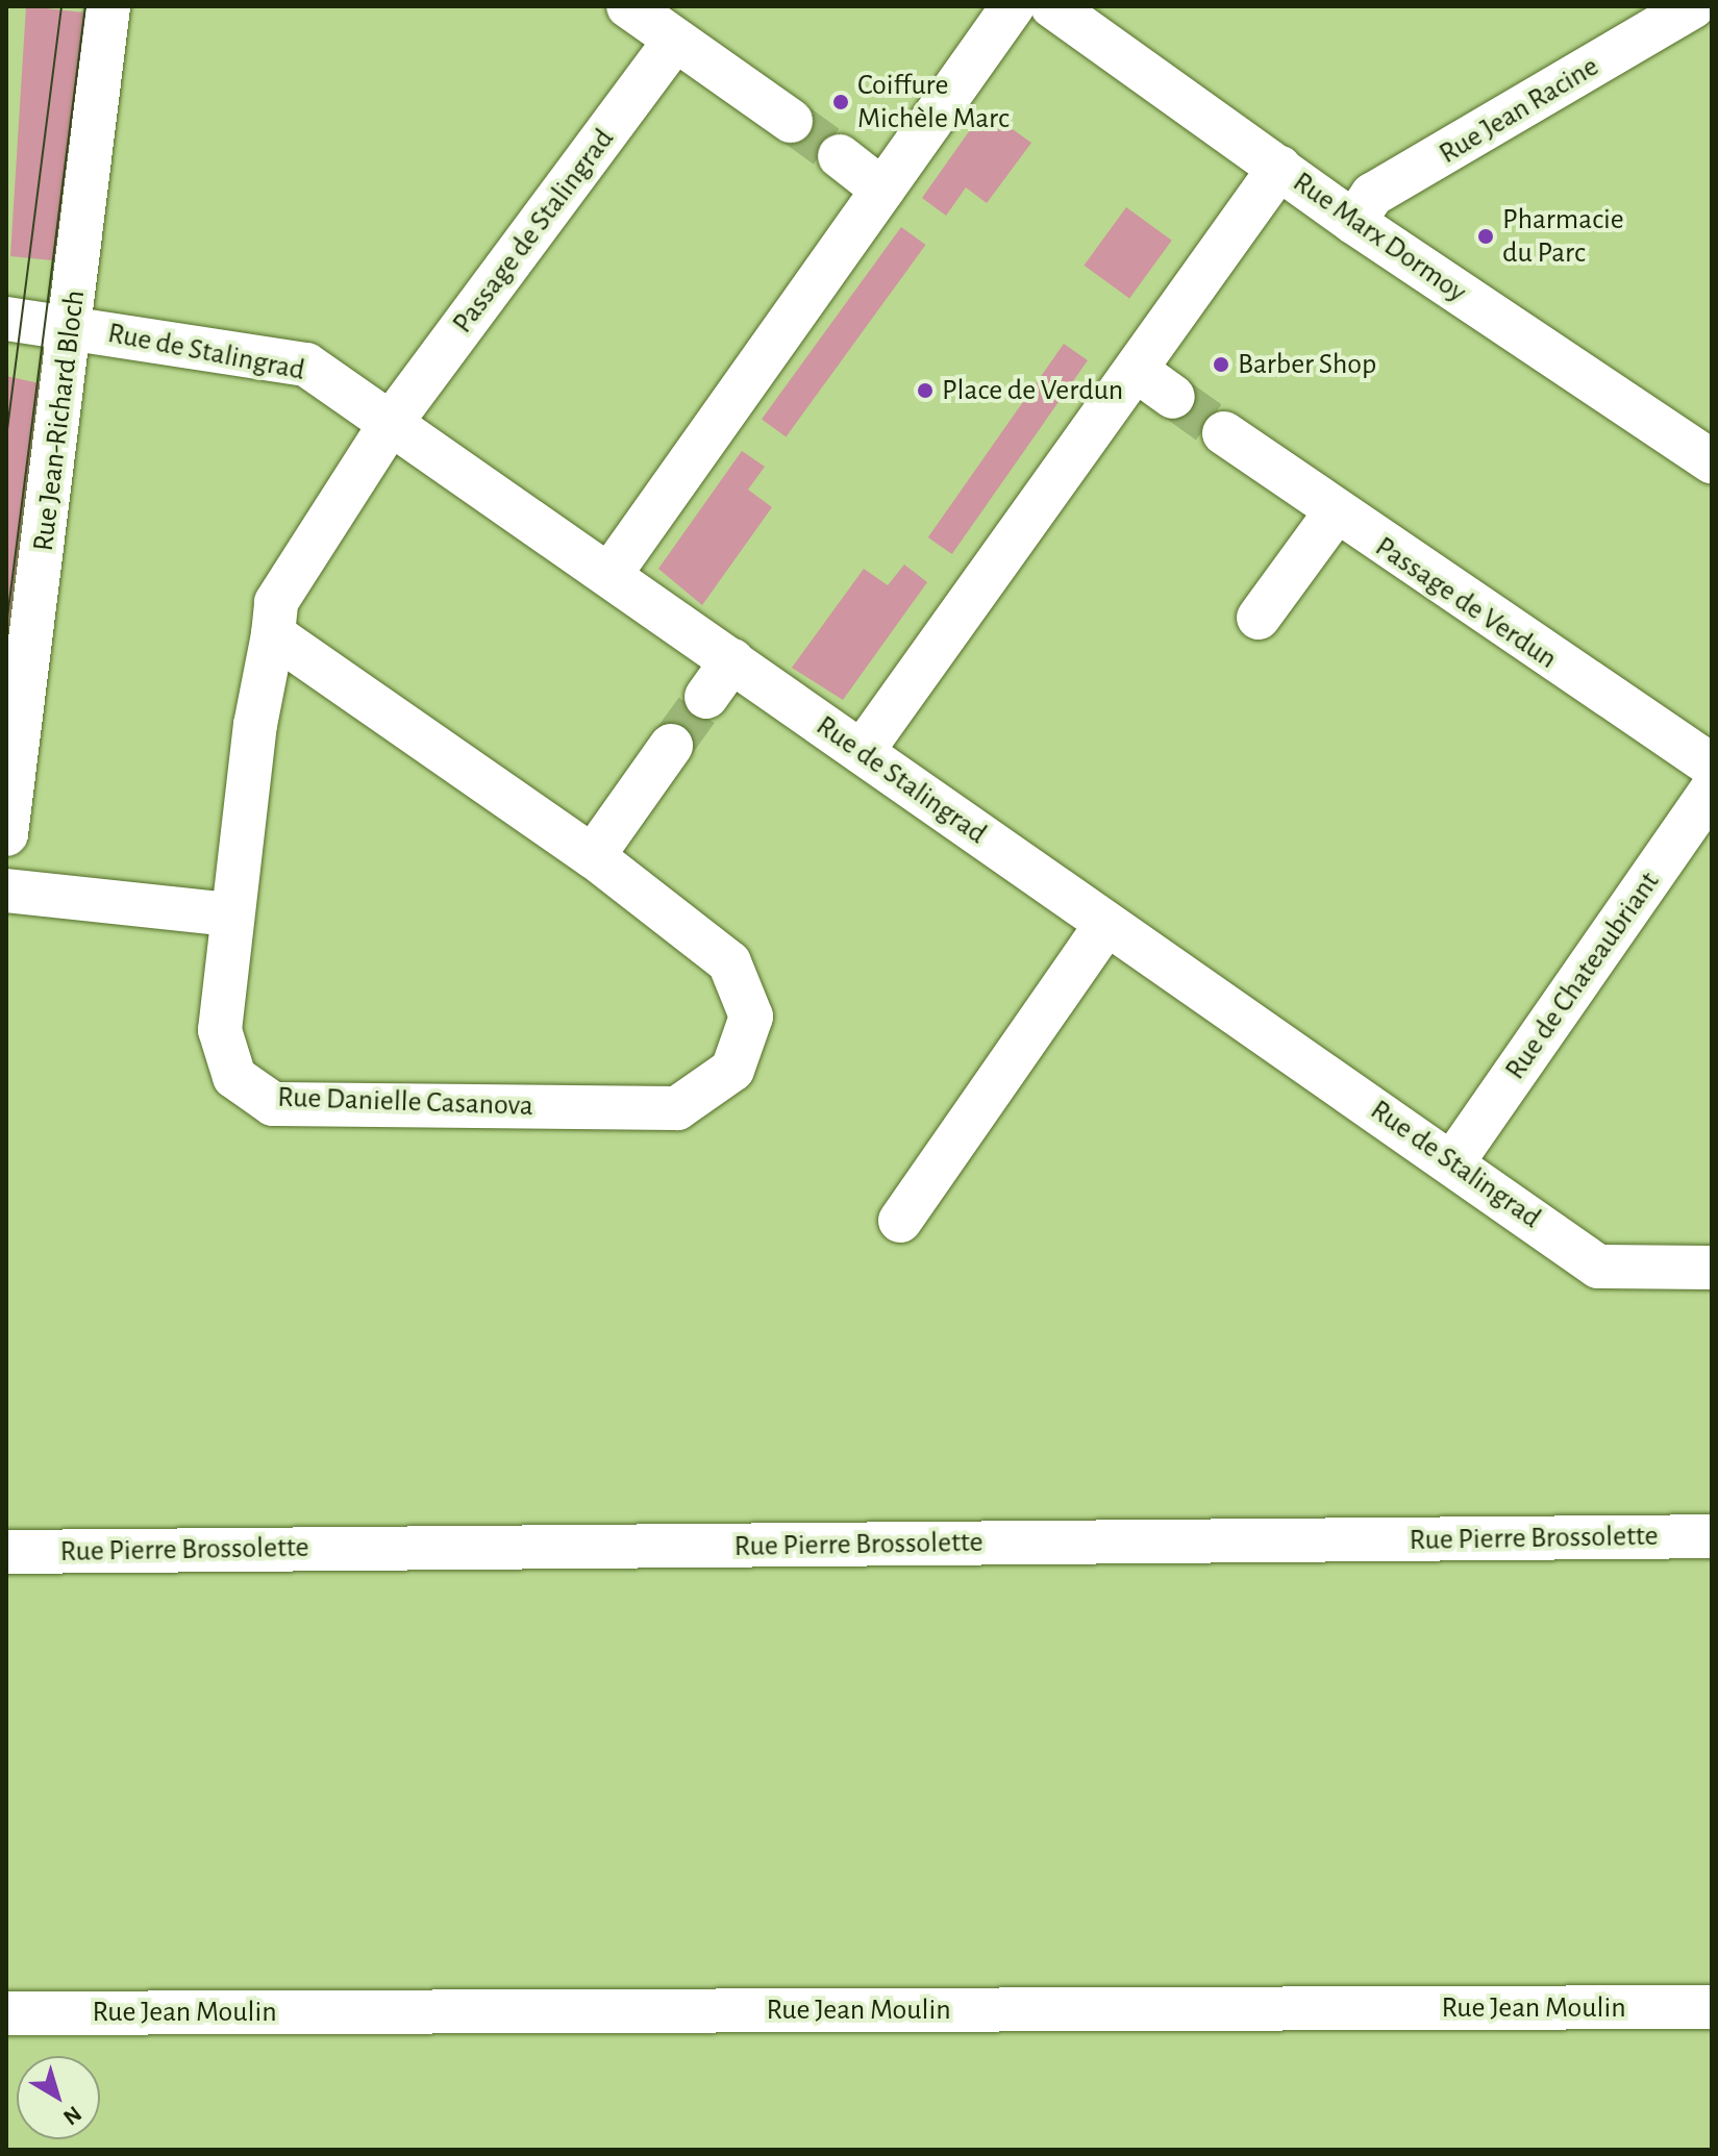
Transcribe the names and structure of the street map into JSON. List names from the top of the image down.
{
  "streets": {
    "street": [
      "Rue Jean Racine",
      "Passage de Stalingrad",
      "Rue Marx Dormoy",
      "Rue de Stalingrad",
      "Rue Jean-Richard Bloch",
      "Passage de Verdun",
      "Rue de Chateaubriant",
      "Rue Danielle Casanova",
      "Rue Pierre Brossolette",
      "Rue Jean Moulin"
    ]
  },
  "crossings": [
    ["Rue Jean Racine", "Rue Marx Dormoy"],
    ["Passage de Stalingrad", "Rue de Stalingrad"],
    ["Passage de Stalingrad", "Rue Danielle Casanova"],
    ["Rue de Stalingrad", "Rue Jean-Richard Bloch"],
    ["Rue de Stalingrad", "Rue de Chateaubriant"],
    ["Rue de Stalingrad", "Rue Danielle Casanova"]
  ],
  "places": [
    "Coiffure Michèle Marc",
    "Pharmacie du Parc",
    "Barber Shop",
    "Place de Verdun"
  ],
  "north": "bottom right"
}
